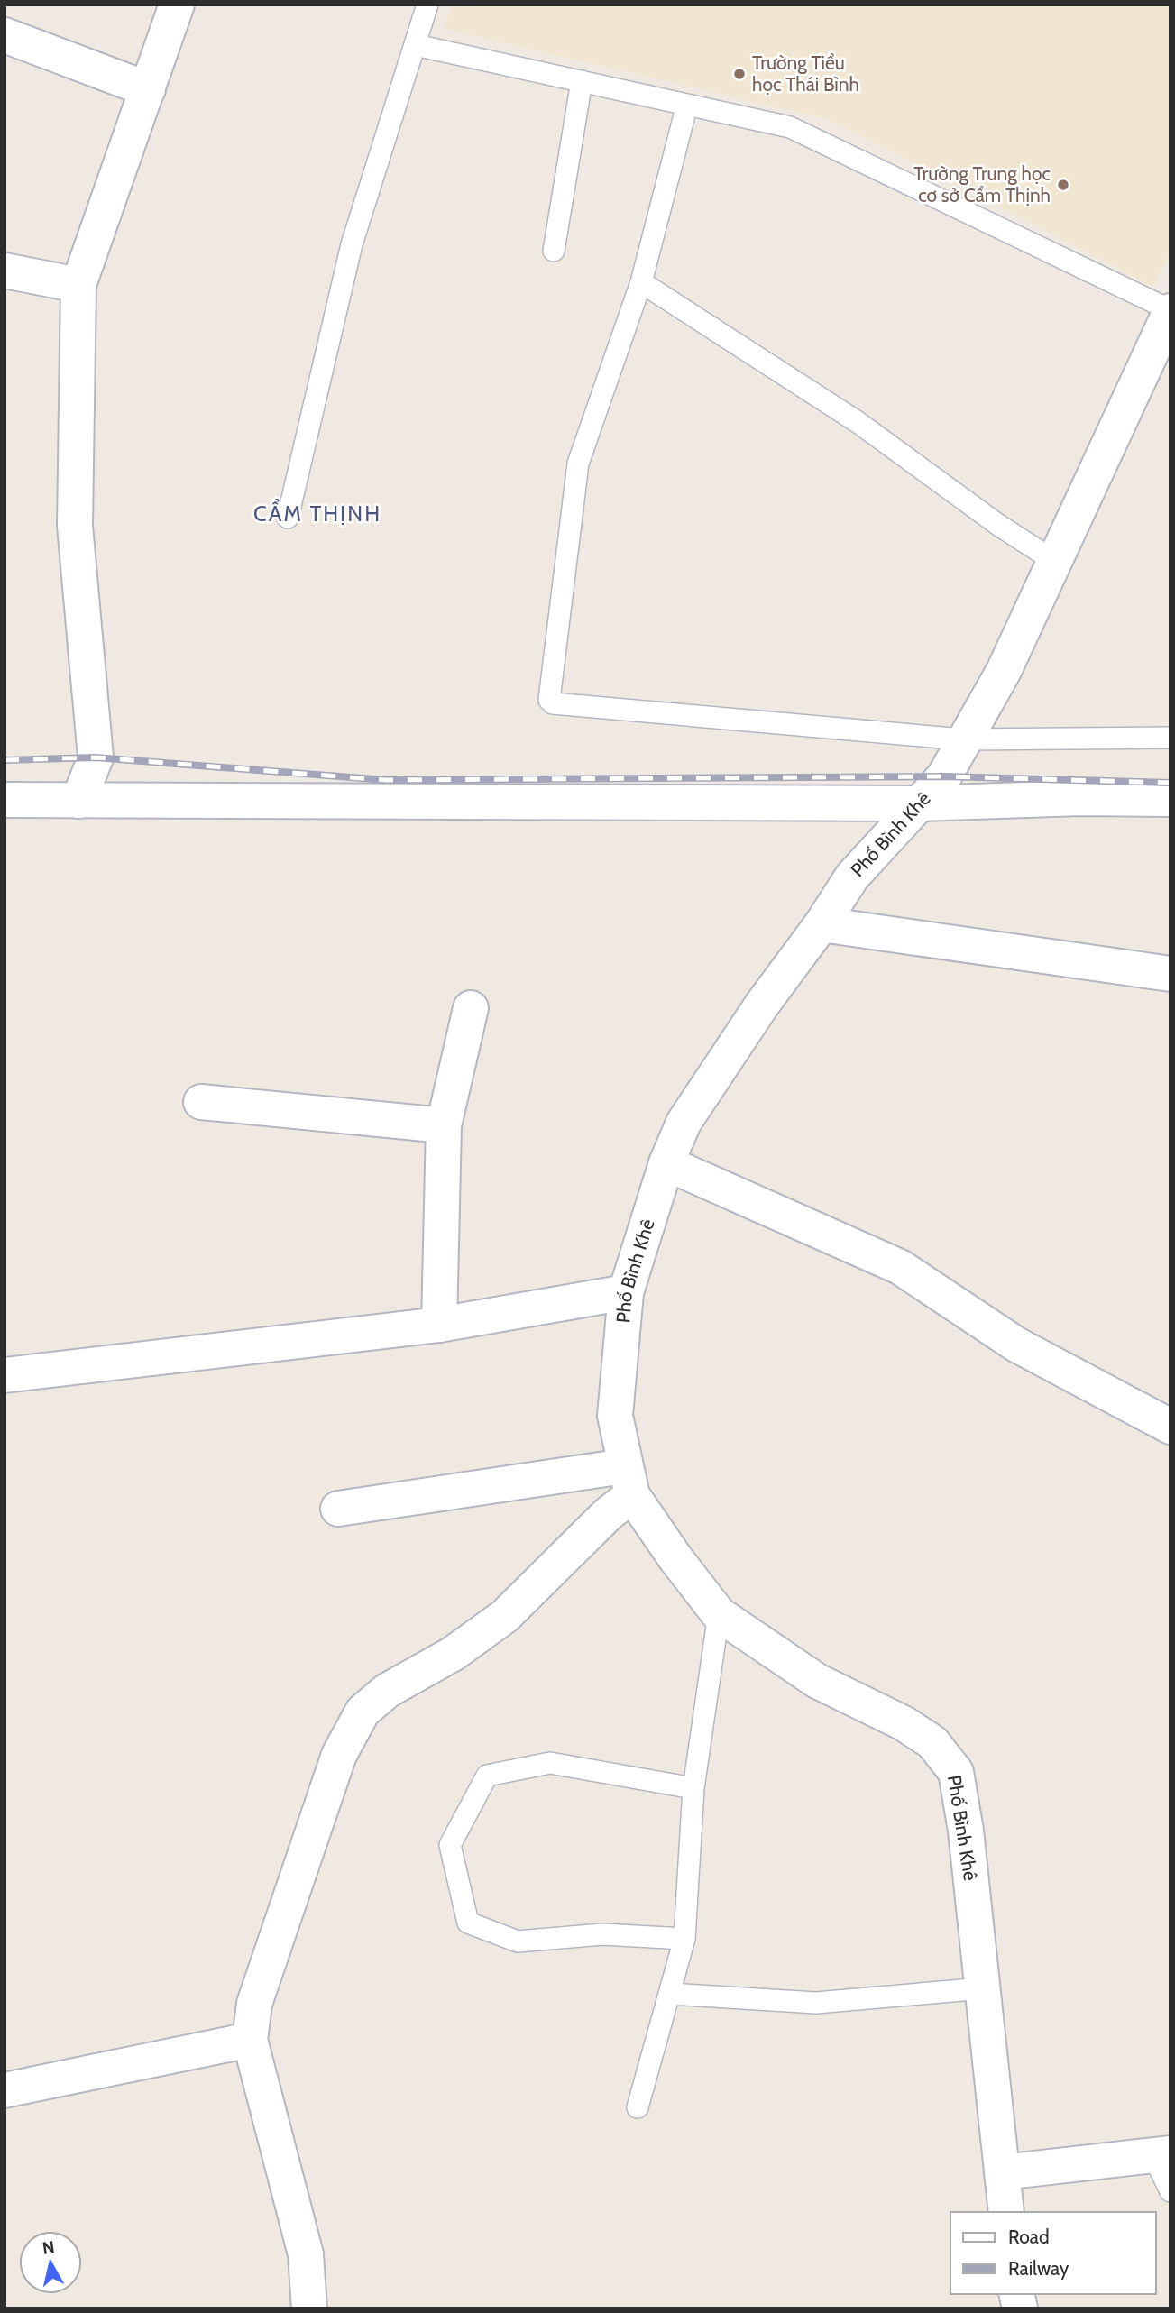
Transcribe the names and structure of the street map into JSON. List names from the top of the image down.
{
  "streets": {
    "street": ["Phố Bình Khê"]
  },
  "districts": ["CẨM THỊNH"],
  "places": ["Trường Tiểu học Thái Bình", "Trường Trung học cơ sở Cẩm Thịnh"],
  "legend": ["Road", "Railway"],
  "north": "top"
}
